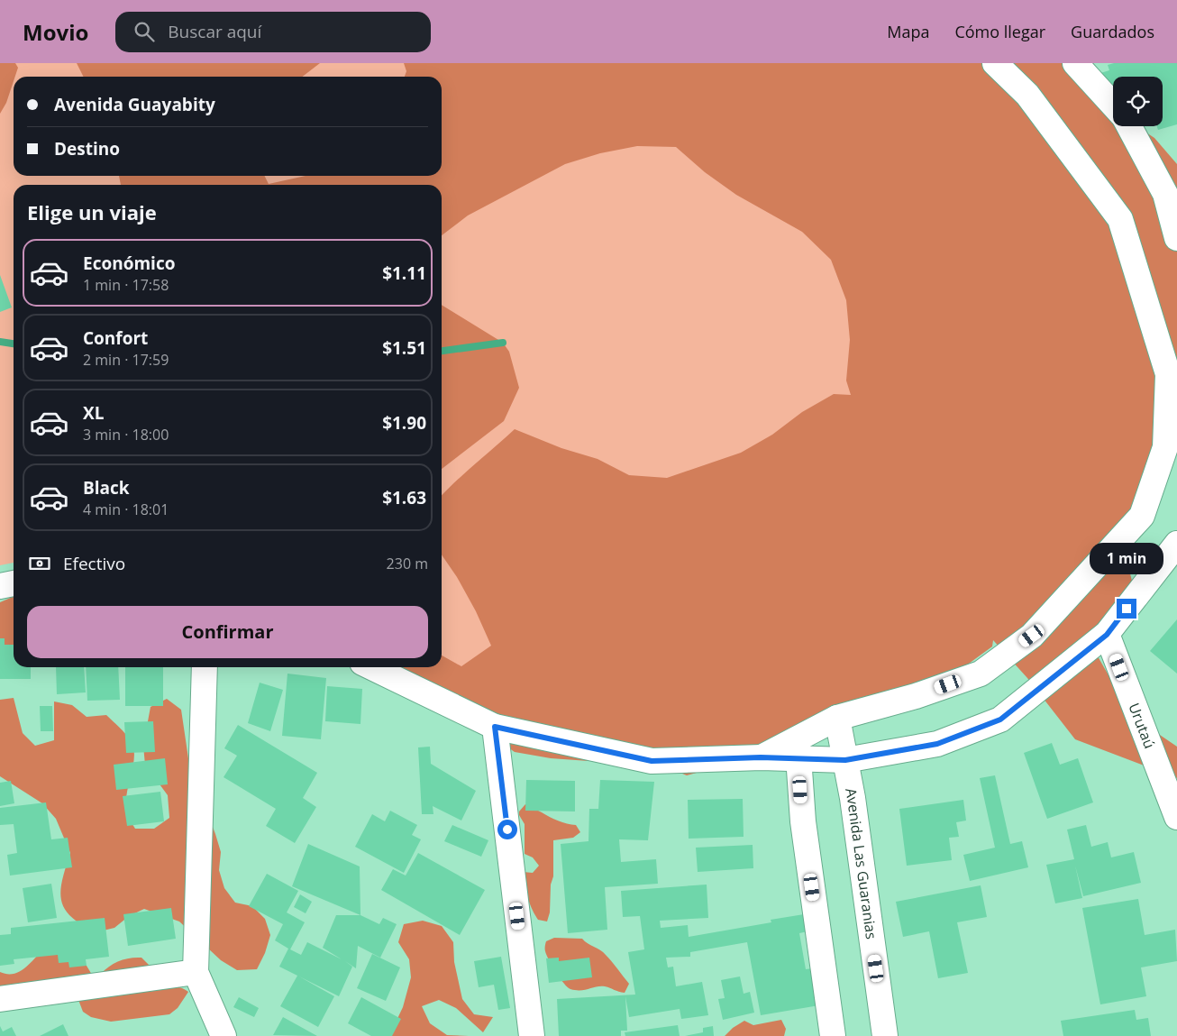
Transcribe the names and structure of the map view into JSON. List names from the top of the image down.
{
  "streets": {
    "street": ["Urutaú", "Avenida Las Guaranias"]
  },
  "page": {
    "header": "Movio",
    "search": "Buscar aquí",
    "nav": ["Mapa", "Cómo llegar", "Guardados"],
    "banner": ["Avenida Guayabity", "Destino"],
    "heading": "Elige un viaje",
    "list": [
      {
        "name": "Económico",
        "note": "1 min · 17:58",
        "value": "$1.11"
      },
      {
        "name": "Confort",
        "note": "2 min · 17:59",
        "value": "$1.51"
      },
      {
        "name": "XL",
        "note": "3 min · 18:00",
        "value": "$1.90"
      },
      {
        "name": "Black",
        "note": "4 min · 18:01",
        "value": "$1.63"
      }
    ],
    "pay": ["Efectivo", "230 m"],
    "bubble": "1 min",
    "buttons": "Confirmar"
  }
}
